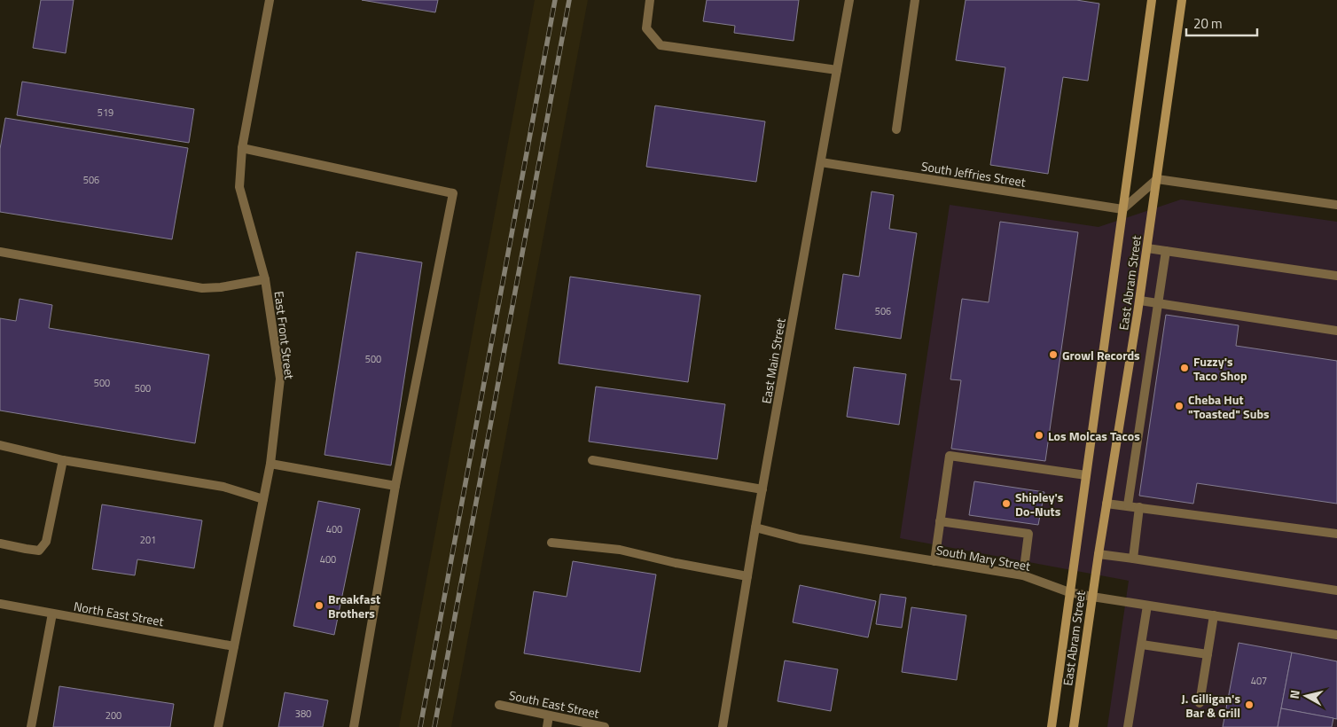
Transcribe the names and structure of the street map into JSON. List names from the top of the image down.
{
  "streets": {
    "main road": ["East Abram Street"],
    "street": [
      "South Jeffries Street",
      "East Front Street",
      "East Main Street",
      "South Mary Street",
      "North East Street",
      "South East Street"
    ]
  },
  "crossings": [
    ["South Jeffries Street", "East Abram Street"],
    ["South Jeffries Street", "East Main Street"],
    ["East Abram Street", "South Mary Street"],
    ["East Front Street", "North East Street"],
    ["East Main Street", "South Mary Street"]
  ],
  "places": [
    "Growl Records",
    "Fuzzy's Taco Shop",
    "Cheba Hut \"Toasted\" Subs",
    "Los Molcas Tacos",
    "Shipley's Do-Nuts",
    "Breakfast Brothers",
    "J. Gilligan's Bar & Grill"
  ],
  "house_numbers": [
    "519",
    "506",
    "506",
    "500",
    "500",
    "500",
    "400",
    "201",
    "400",
    "407",
    "380",
    "200"
  ],
  "scale_bar": "20 m",
  "north": "left"
}
